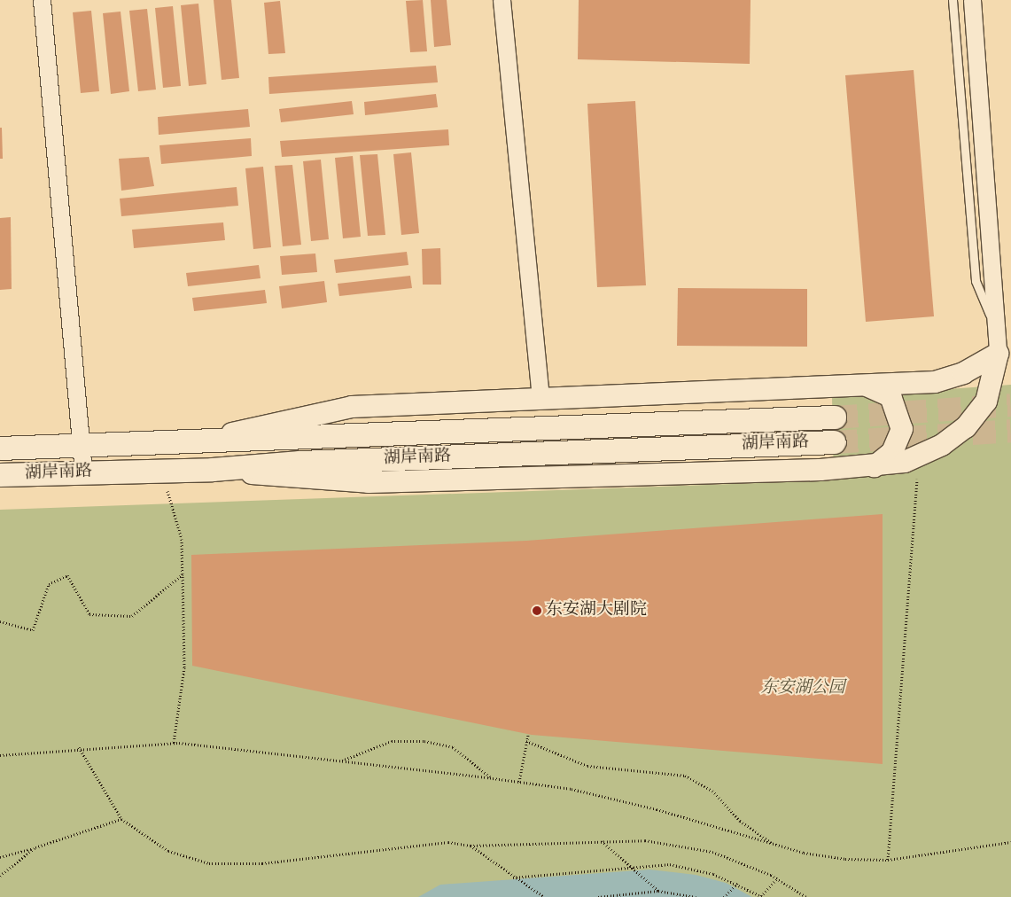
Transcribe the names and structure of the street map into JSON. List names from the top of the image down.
{
  "streets": {
    "main road": ["湖岸南路"]
  },
  "parks": ["东安湖公园"],
  "places": ["东安湖大剧院"]
}
